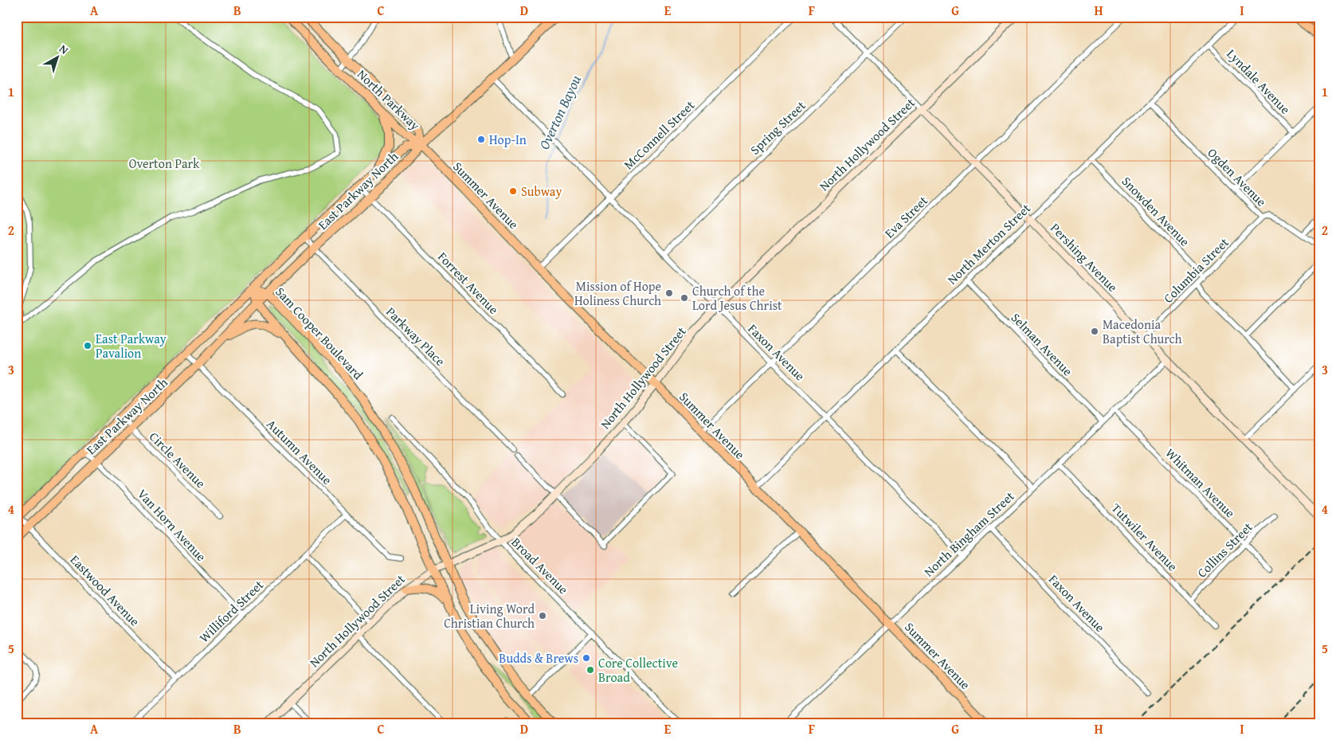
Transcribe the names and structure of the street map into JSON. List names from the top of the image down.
{
  "streets": {
    "main road": [
      "North Parkway",
      "North Hollywood Street",
      "East Parkway North",
      "Summer Avenue",
      "Pershing Avenue",
      "Sam Cooper Boulevard"
    ],
    "street": [
      "Lyndale Avenue",
      "Spring Street",
      "McConnell Street",
      "Ogden Avenue",
      "Snowden Avenue",
      "Eva Street",
      "North Merton Street",
      "Columbia Street",
      "Forrest Avenue",
      "Parkway Place",
      "Selman Avenue",
      "Faxon Avenue",
      "Autumn Avenue",
      "Circle Avenue",
      "Whitman Avenue",
      "Van Horn Avenue",
      "North Bingham Street",
      "Tutwiler Avenue",
      "Collins Street",
      "Broad Avenue",
      "Eastwood Avenue",
      "Williford Street"
    ]
  },
  "crossings": [
    ["Lyndale Avenue", "North Merton Street"],
    ["North Parkway", "East Parkway North"],
    ["North Parkway", "Summer Avenue"],
    ["Spring Street", "Pershing Avenue"],
    ["Spring Street", "Faxon Avenue"],
    ["McConnell Street", "Summer Avenue"],
    ["McConnell Street", "Faxon Avenue"],
    ["North Hollywood Street", "Summer Avenue"],
    ["North Hollywood Street", "Pershing Avenue"],
    ["North Hollywood Street", "Sam Cooper Boulevard"],
    ["North Hollywood Street", "Faxon Avenue"],
    ["North Hollywood Street", "Broad Avenue"],
    ["Ogden Avenue", "North Merton Street"],
    ["Ogden Avenue", "Columbia Street"],
    ["East Parkway North", "Summer Avenue"],
    ["East Parkway North", "Forrest Avenue"],
    ["East Parkway North", "Sam Cooper Boulevard"],
    ["East Parkway North", "Parkway Place"],
    ["East Parkway North", "Autumn Avenue"],
    ["East Parkway North", "Circle Avenue"],
    ["East Parkway North", "Van Horn Avenue"],
    ["East Parkway North", "Eastwood Avenue"],
    ["Summer Avenue", "Eva Street"],
    ["Summer Avenue", "North Merton Street"],
    ["Summer Avenue", "North Bingham Street"],
    ["Snowden Avenue", "North Merton Street"],
    ["Snowden Avenue", "Columbia Street"],
    ["Eva Street", "Pershing Avenue"],
    ["Eva Street", "Faxon Avenue"],
    ["North Merton Street", "Pershing Avenue"],
    ["North Merton Street", "Selman Avenue"],
    ["North Merton Street", "Faxon Avenue"],
    ["Pershing Avenue", "Columbia Street"],
    ["Pershing Avenue", "North Bingham Street"],
    ["Selman Avenue", "North Bingham Street"],
    ["Faxon Avenue", "North Bingham Street"],
    ["Autumn Avenue", "Williford Street"],
    ["Whitman Avenue", "North Bingham Street"],
    ["Whitman Avenue", "Collins Street"],
    ["Van Horn Avenue", "Williford Street"],
    ["North Bingham Street", "Tutwiler Avenue"],
    ["Tutwiler Avenue", "Collins Street"],
    ["Eastwood Avenue", "Williford Street"]
  ],
  "water": ["Overton Bayou"],
  "parks": ["Overton Park"],
  "places": [
    "Hop-In",
    "Subway",
    "Mission of Hope Holiness Church",
    "Church of the Lord Jesus Christ",
    "Macedonia Baptist Church",
    "East Parkway Pavalion",
    "Living Word Christian Church",
    "Budds & Brews",
    "Core Collective Broad"
  ],
  "north": "top right",
  "grid": {
    "columns": [
      "A",
      "B",
      "C",
      "D",
      "E",
      "F",
      "G",
      "H",
      "I"
    ],
    "rows": [
      "1",
      "2",
      "3",
      "4",
      "5"
    ]
  }
}
